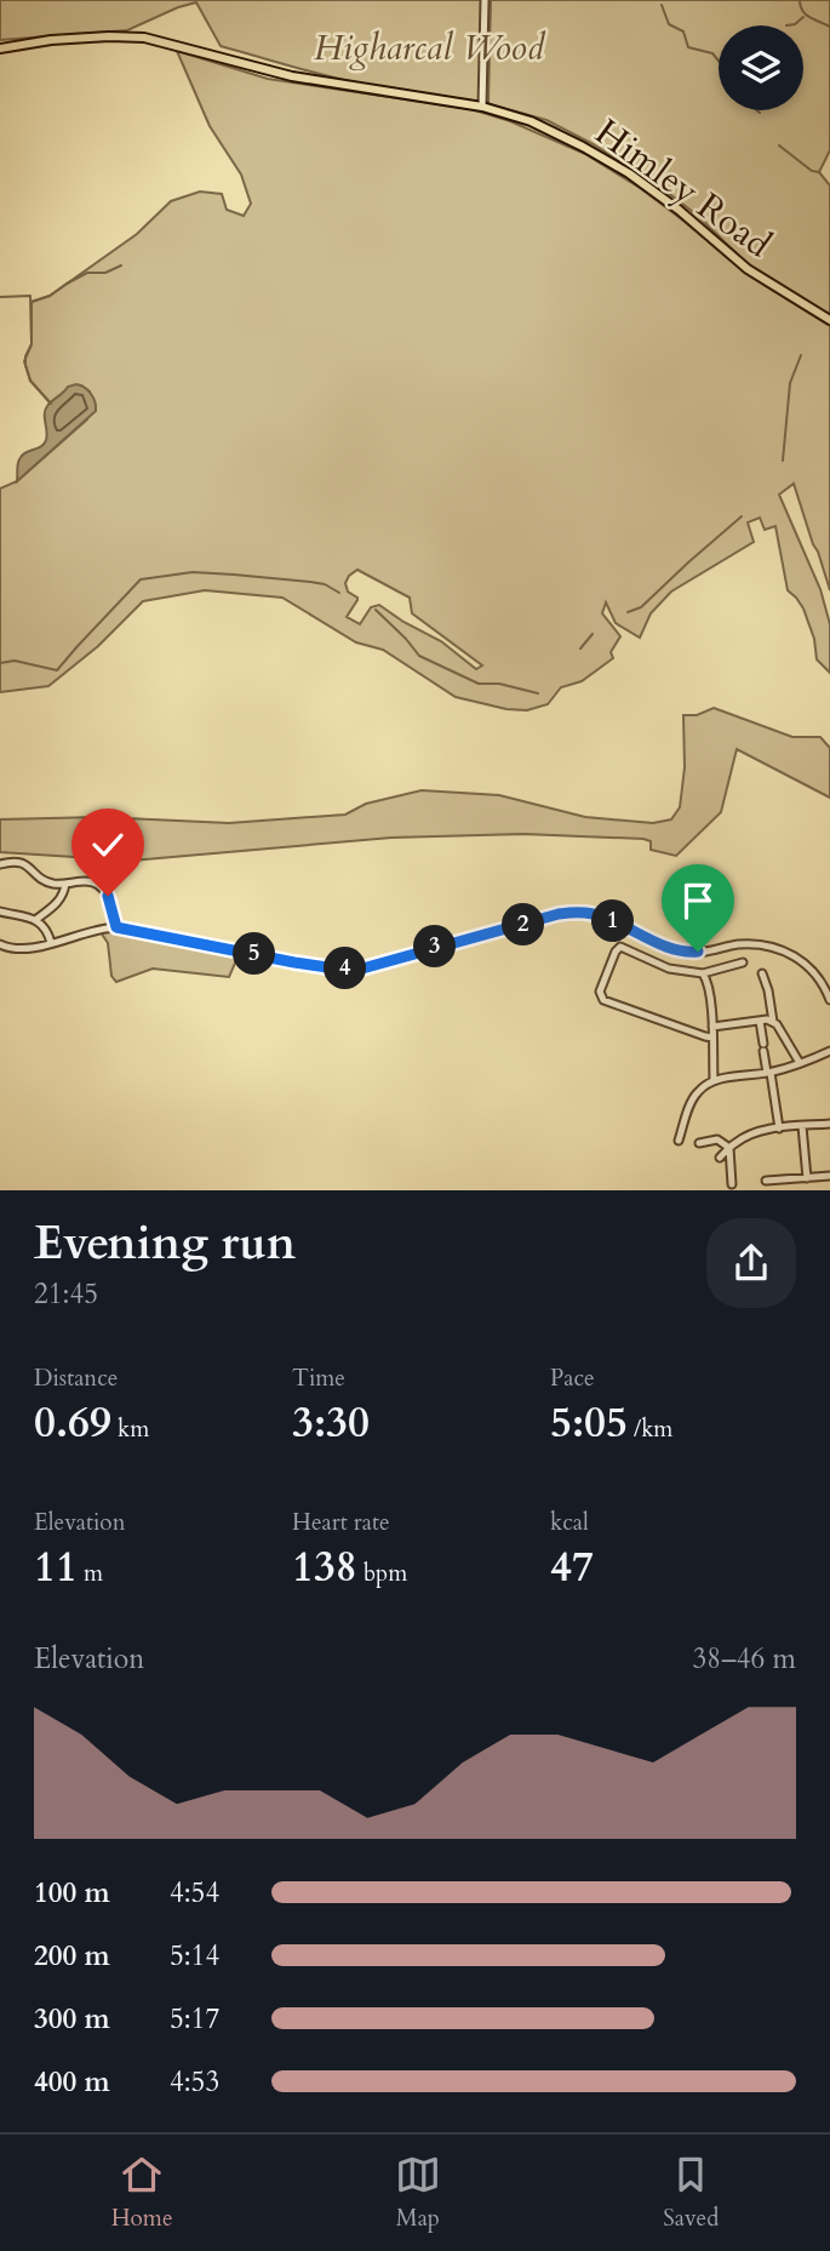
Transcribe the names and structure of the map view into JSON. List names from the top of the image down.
{
  "streets": {
    "main road": ["Himley Road"]
  },
  "parks": ["Higharcal Wood"],
  "page": {
    "pins": [
      "1",
      "2",
      "3",
      "5",
      "4"
    ],
    "heading": ["Evening run", "21:45"],
    "stats": [
      ["Distance", "0.69 km"],
      ["Time", "3:30"],
      ["Pace", "5:05 /km"],
      ["Elevation", "11 m"],
      ["Heart rate", "138 bpm"],
      ["kcal", "47"]
    ],
    "chart": ["Elevation", "38–46 m"],
    "list": [
      {
        "name": "100 m",
        "note": "4:54"
      },
      {
        "name": "200 m",
        "note": "5:14"
      },
      {
        "name": "300 m",
        "note": "5:17"
      },
      {
        "name": "400 m",
        "note": "4:53"
      }
    ],
    "tabs": ["Home", "Map", "Saved"]
  }
}
